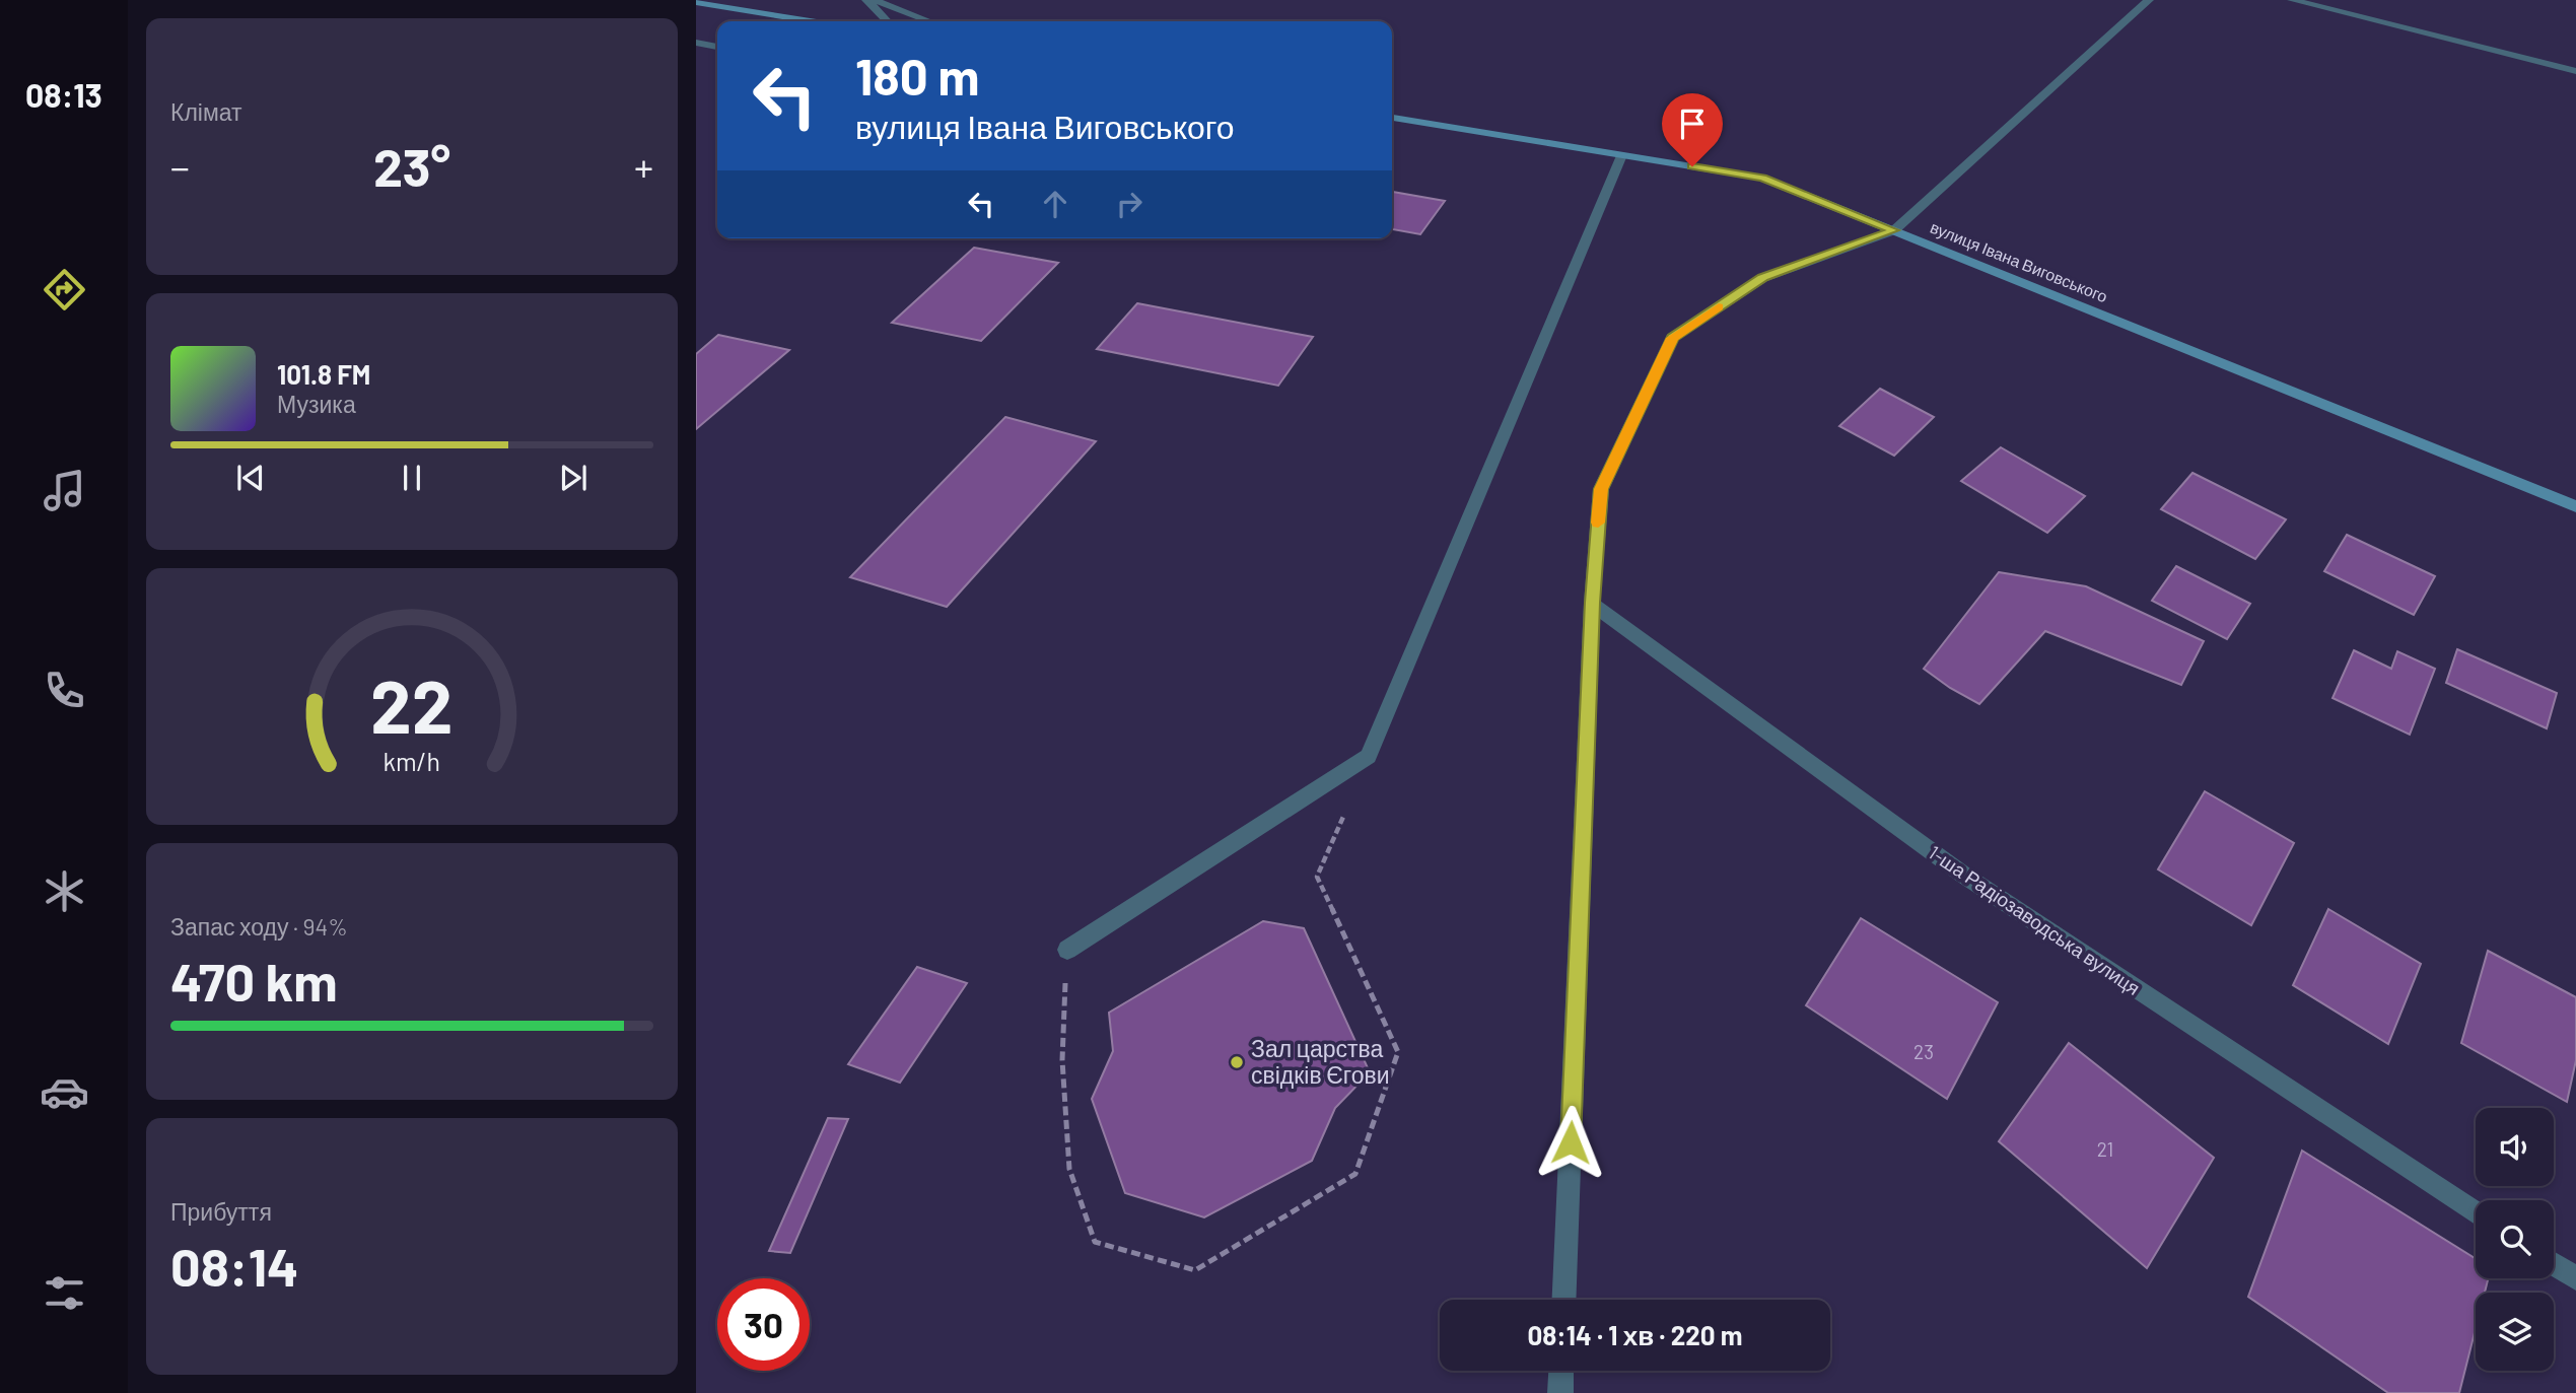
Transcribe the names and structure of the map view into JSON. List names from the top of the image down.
{
  "streets": {
    "street": ["вулиця Івана Виговського", "1-ша Радіозаводська вулиця"]
  },
  "places": ["Зал царства свідків Єгови"],
  "house_numbers": ["23", "21"],
  "page": {
    "tabs": "08:13",
    "tile": [
      "Клімат",
      ["Запас ходу · 94%", "470 km"],
      ["Прибуття", "08:14"]
    ],
    "turn": ["180 m", "вулиця Івана Виговського"],
    "heat": ["−", "23°", "+"],
    "song": ["101.8 FM", "Музика"],
    "limit": "30",
    "trip": "08:14 · 1 хв · 220 m",
    "gauge": ["22", "km/h"]
  }
}
